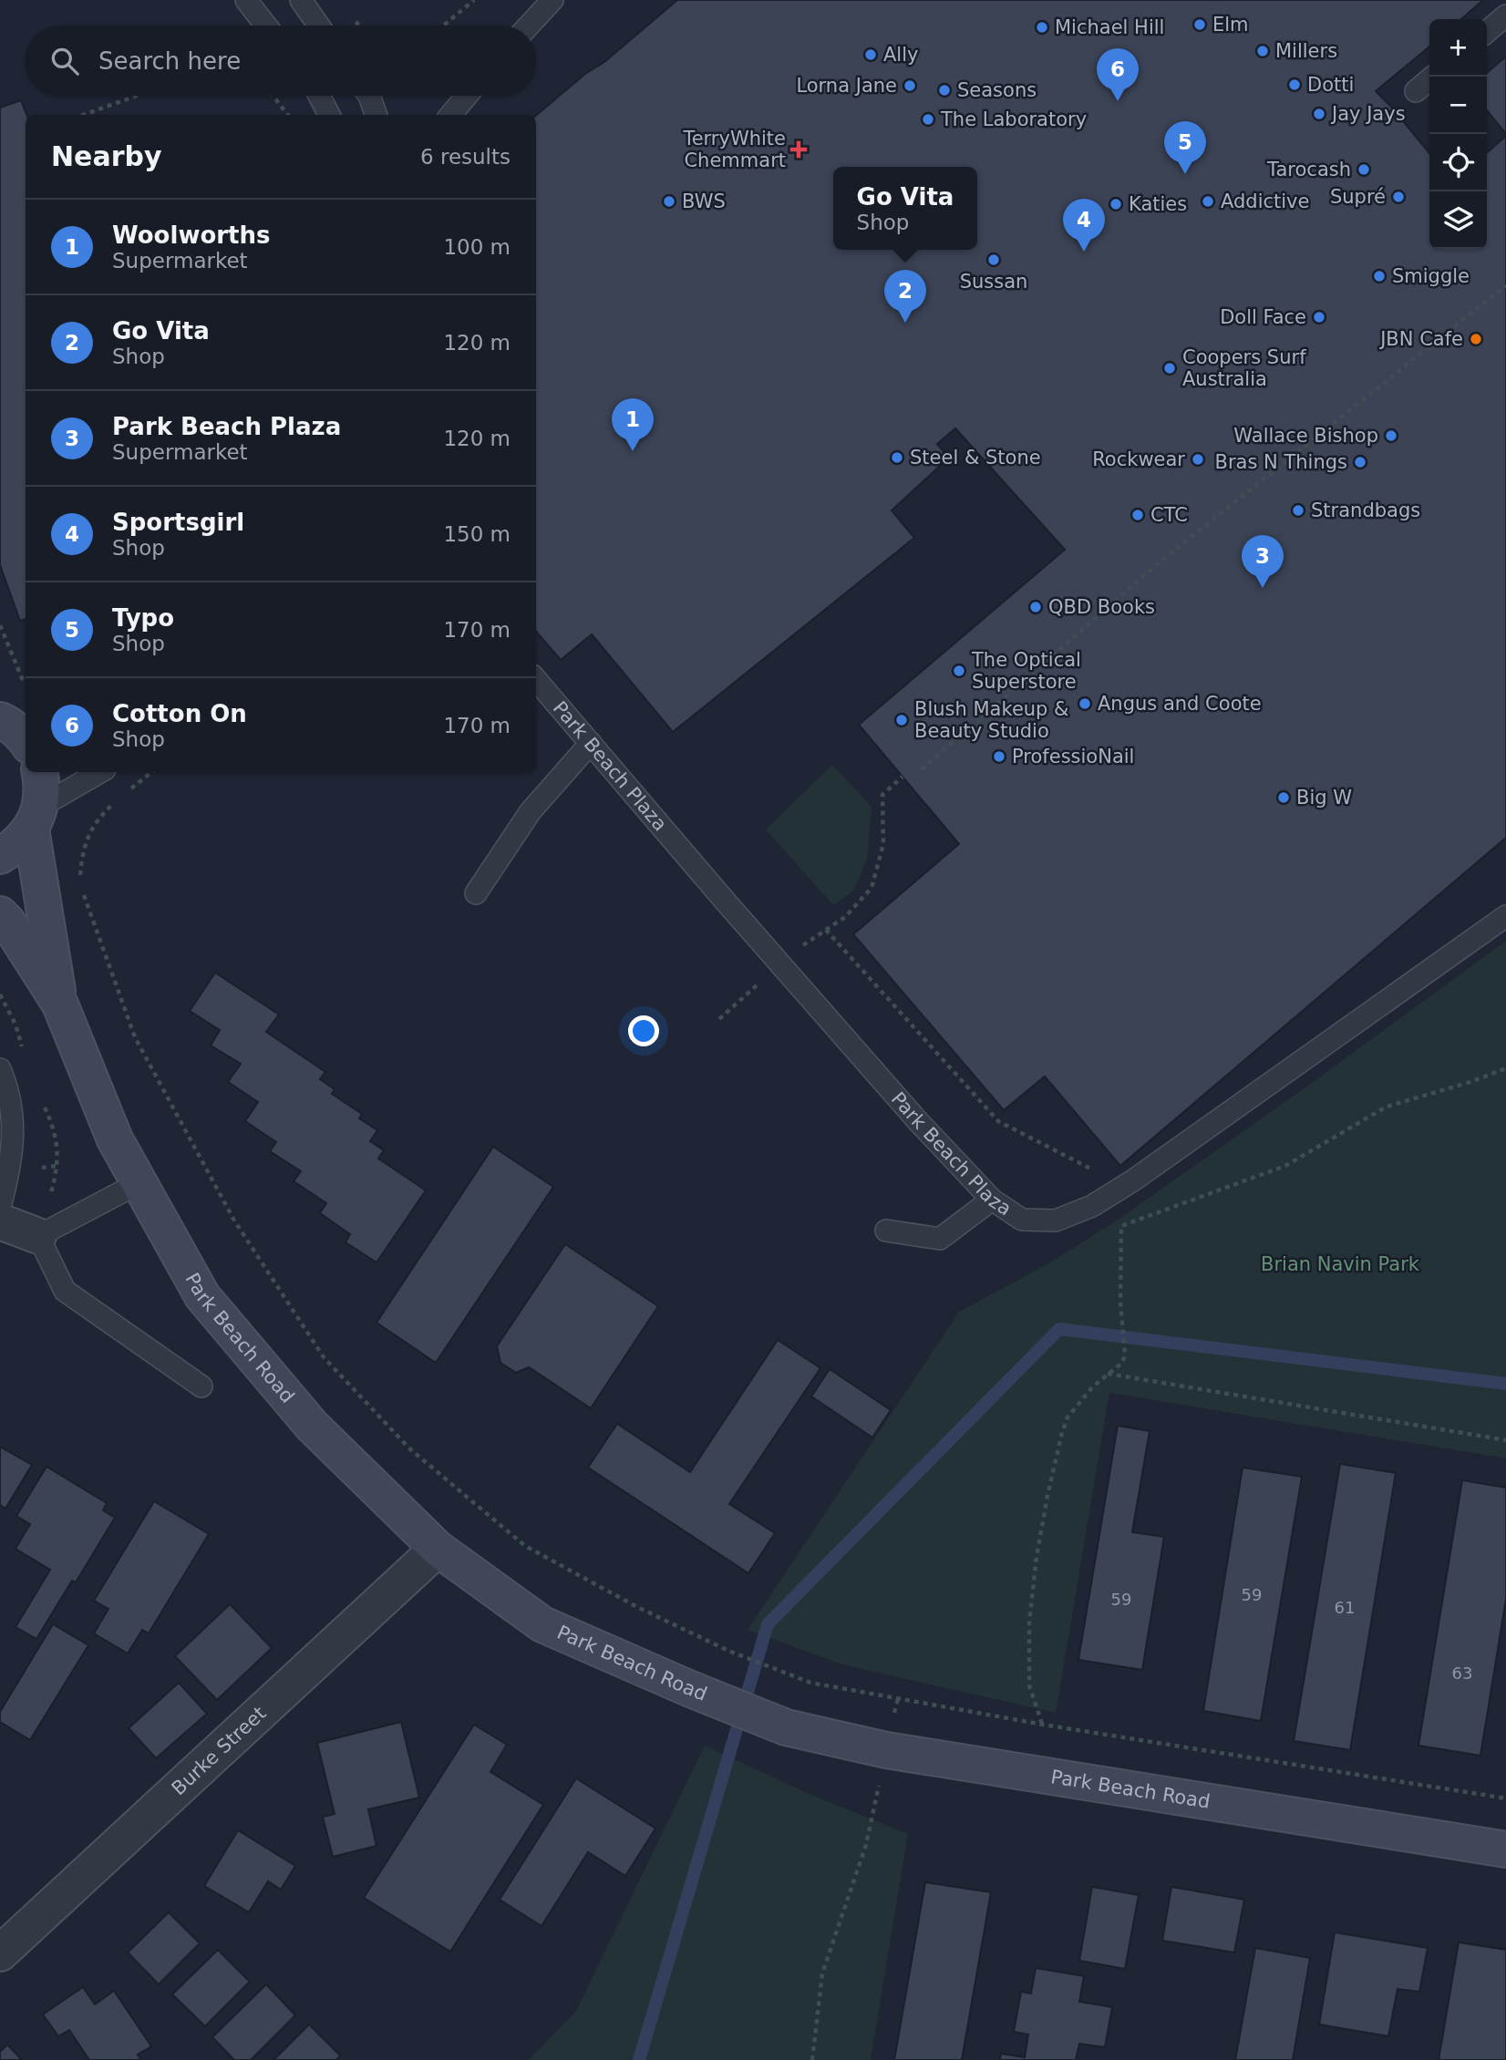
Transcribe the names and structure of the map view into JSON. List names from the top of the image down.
{
  "streets": {
    "street": ["Park Beach Road", "Burke Street"],
    "lane": ["Park Beach Plaza"]
  },
  "crossings": [
    ["Park Beach Road", "Burke Street"]
  ],
  "parks": ["Brian Navin Park"],
  "places": {
    "other": [
      "Elm",
      "Michael Hill",
      "Millers",
      "Ally",
      "Dotti",
      "Lorna Jane",
      "Seasons",
      "Jay Jays",
      "The Laboratory",
      "Tarocash",
      "Supré",
      "BWS",
      "Addictive",
      "Katies",
      "Sussan",
      "Smiggle",
      "Doll Face",
      "JBN Cafe",
      "Coopers Surf Australia",
      "Wallace Bishop",
      "Steel & Stone",
      "Rockwear",
      "Bras N Things",
      "Strandbags",
      "CTC",
      "QBD Books",
      "The Optical Superstore",
      "Angus and Coote",
      "Blush Makeup & Beauty Studio",
      "ProfessioNail",
      "Big W"
    ],
    "health": ["TerryWhite Chemmart"]
  },
  "house_numbers": [
    "59",
    "59",
    "61",
    "63"
  ],
  "page": {
    "map_buttons": ["+", "−"],
    "search": "Search here",
    "pins": [
      "6",
      "5",
      "4",
      "2",
      "1",
      "3"
    ],
    "heading": ["Nearby", "6 results"],
    "popup": ["Go Vita", "Shop"],
    "list": [
      {
        "mark": "1",
        "name": "Woolworths",
        "note": "Supermarket",
        "value": "100 m"
      },
      {
        "mark": "2",
        "name": "Go Vita",
        "note": "Shop",
        "value": "120 m"
      },
      {
        "mark": "3",
        "name": "Park Beach Plaza",
        "note": "Supermarket",
        "value": "120 m"
      },
      {
        "mark": "4",
        "name": "Sportsgirl",
        "note": "Shop",
        "value": "150 m"
      },
      {
        "mark": "5",
        "name": "Typo",
        "note": "Shop",
        "value": "170 m"
      },
      {
        "mark": "6",
        "name": "Cotton On",
        "note": "Shop",
        "value": "170 m"
      }
    ]
  }
}
